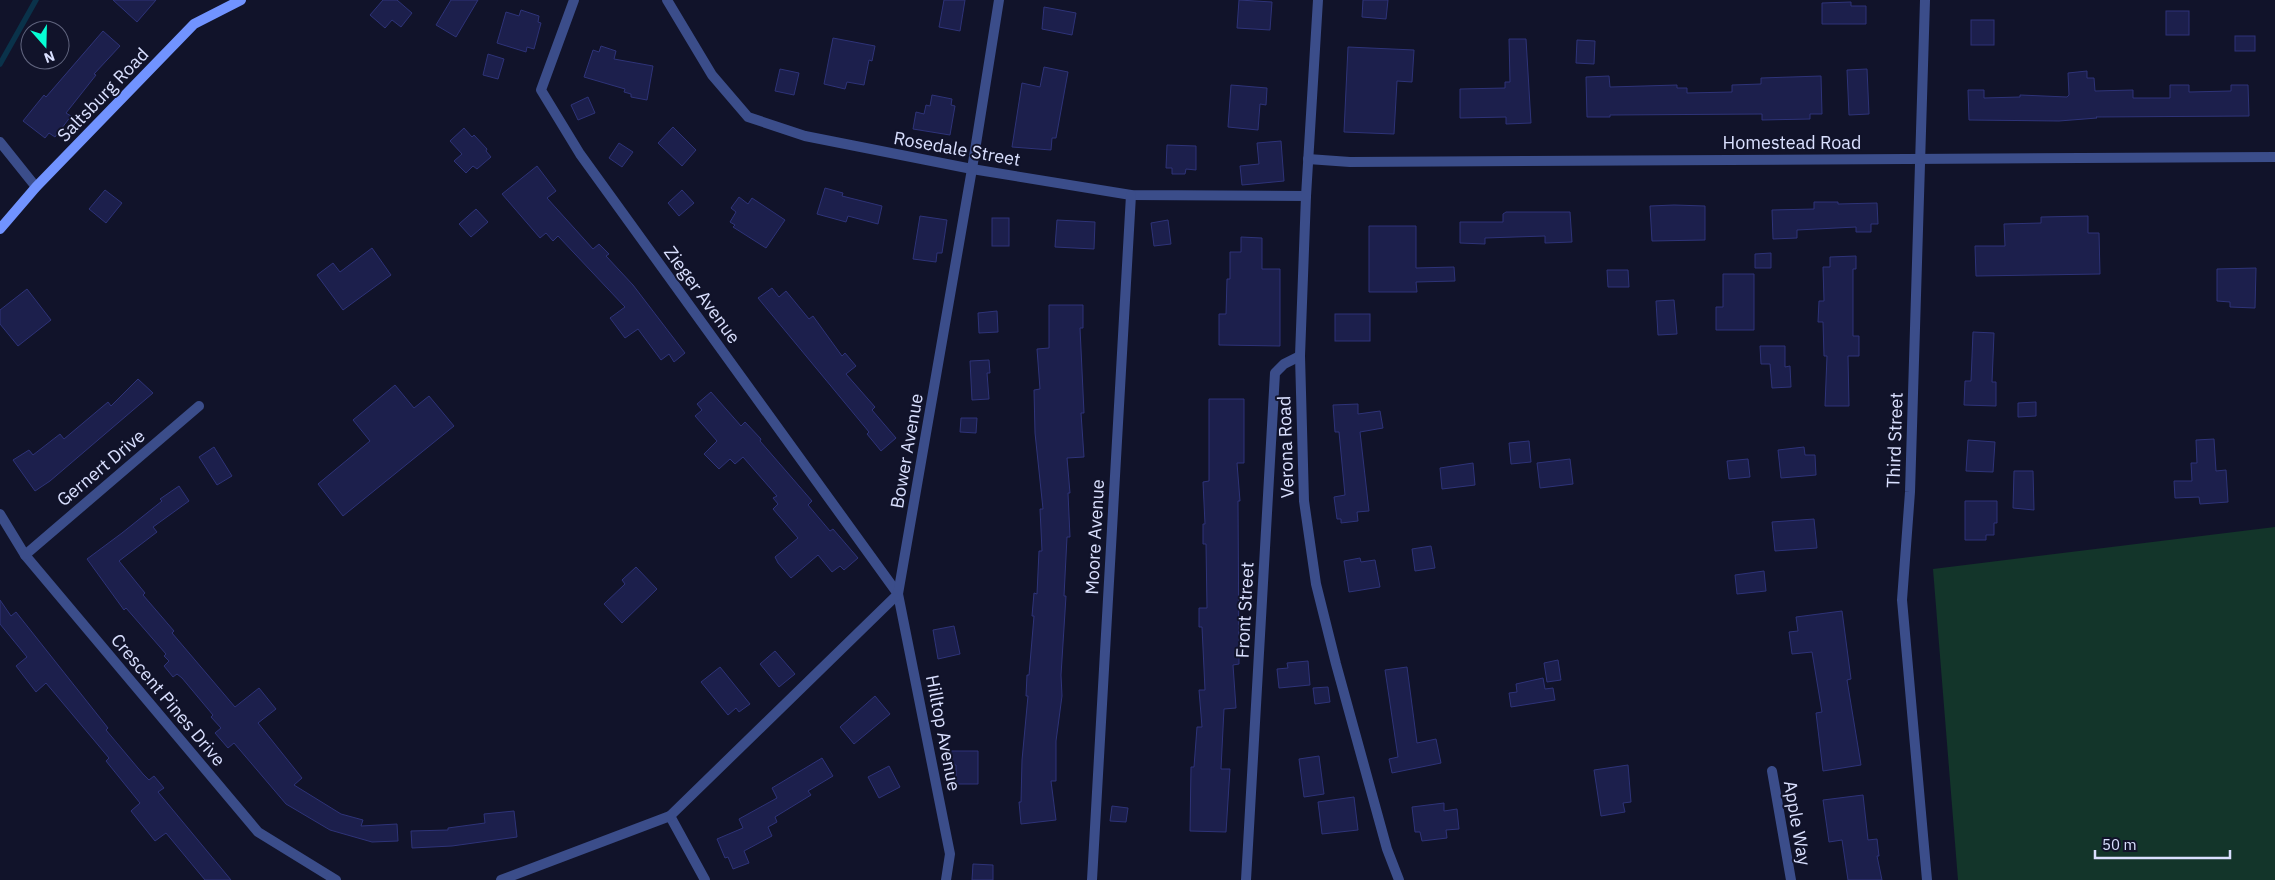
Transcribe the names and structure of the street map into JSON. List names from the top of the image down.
{
  "streets": {
    "main road": ["Saltsburg Road"],
    "street": [
      "Homestead Road",
      "Rosedale Street",
      "Zieger Avenue",
      "Third Street",
      "Verona Road",
      "Bower Avenue",
      "Gernert Drive",
      "Moore Avenue",
      "Front Street",
      "Crescent Pines Drive",
      "Hilltop Avenue",
      "Apple Way"
    ]
  },
  "crossings": [
    ["Homestead Road", "Third Street"],
    ["Homestead Road", "Verona Road"],
    ["Rosedale Street", "Verona Road"],
    ["Rosedale Street", "Bower Avenue"],
    ["Rosedale Street", "Moore Avenue"],
    ["Zieger Avenue", "Bower Avenue"],
    ["Zieger Avenue", "Hilltop Avenue"],
    ["Verona Road", "Front Street"],
    ["Bower Avenue", "Hilltop Avenue"],
    ["Gernert Drive", "Crescent Pines Drive"]
  ],
  "scale_bar": "50 m",
  "north": "bottom"
}
